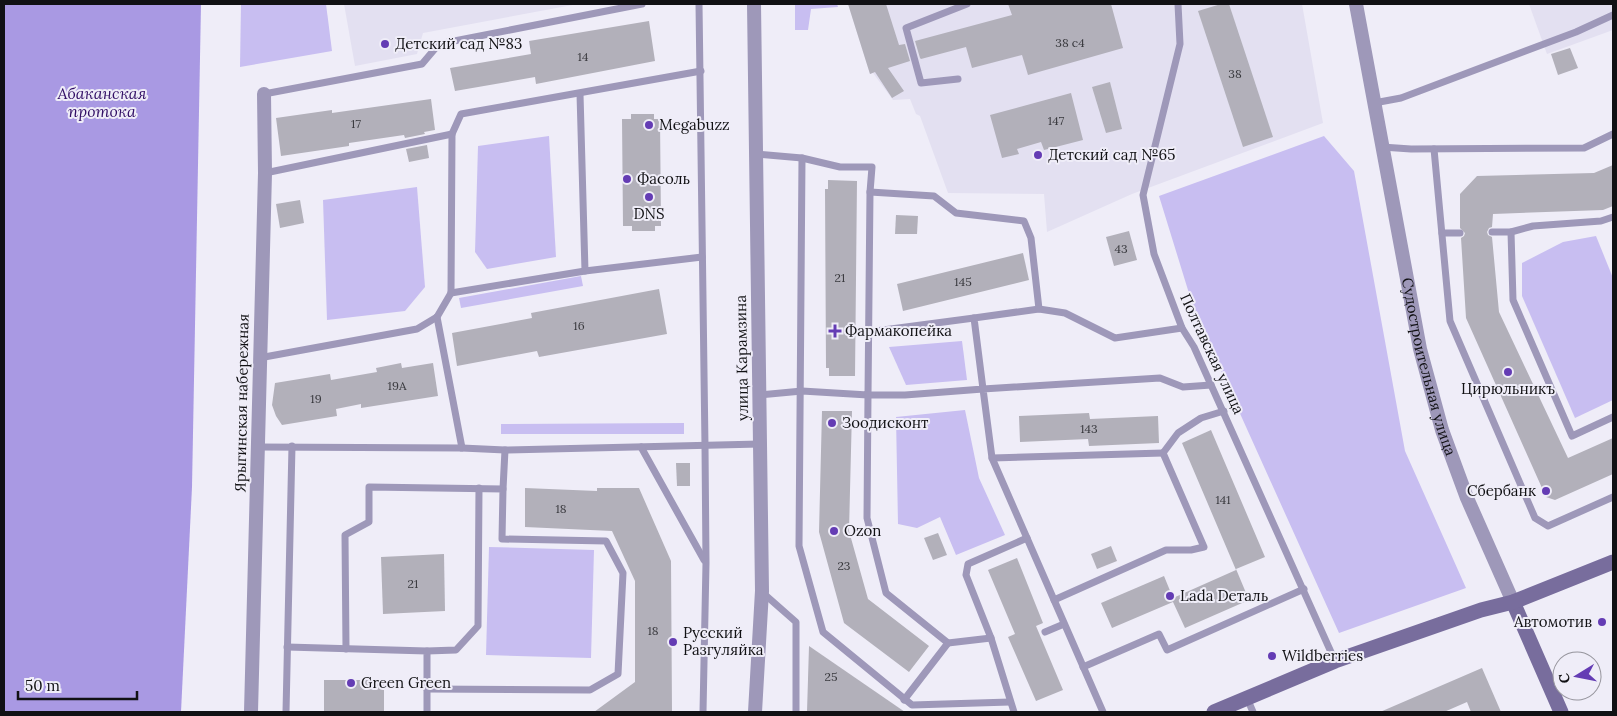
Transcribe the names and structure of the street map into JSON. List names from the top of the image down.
{
  "streets": {
    "main road": ["Судостроительная улица"],
    "street": ["улица Карамзина", "Ярыгинская набережная"],
    "lane": ["Полтавская улица"]
  },
  "water": ["Абаканская протока"],
  "places": {
    "other": [
      "Детский сад №83",
      "Megabuzz",
      "Детский сад №65",
      "Фасоль",
      "DNS",
      "Цирюльникъ",
      "Зоодисконт",
      "Сбербанк",
      "Ozon",
      "Lada Dеталь",
      "Автомотив",
      "Русский Разгуляйка",
      "Wildberries",
      "Green Green"
    ],
    "health": ["Фармакопейка"]
  },
  "house_numbers": [
    "38 с4",
    "14",
    "38",
    "147",
    "17",
    "43",
    "21",
    "145",
    "16",
    "19А",
    "19",
    "143",
    "141",
    "18",
    "23",
    "21",
    "18",
    "25"
  ],
  "scale_bar": "50 m",
  "north": "left"
}
